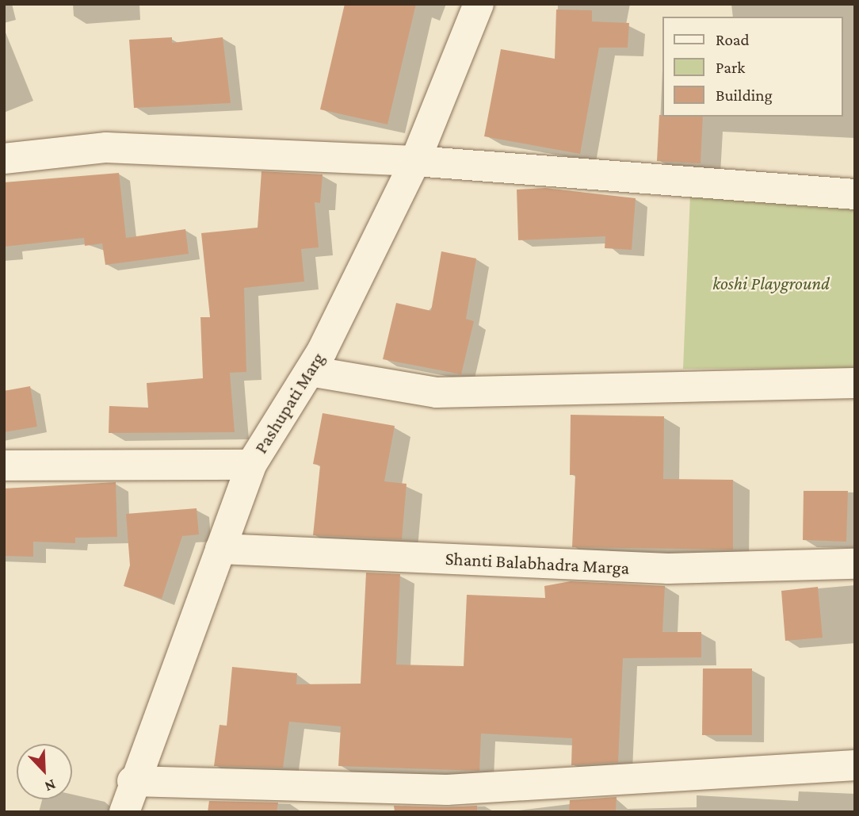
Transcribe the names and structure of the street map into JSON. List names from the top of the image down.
{
  "streets": {
    "street": ["Pashupati Marg", "Shanti Balabhadra Marga"]
  },
  "crossings": [
    ["Pashupati Marg", "Shanti Balabhadra Marga"]
  ],
  "parks": ["koshi Playground"],
  "legend": ["Road", "Park", "Building"],
  "north": "bottom right"
}
